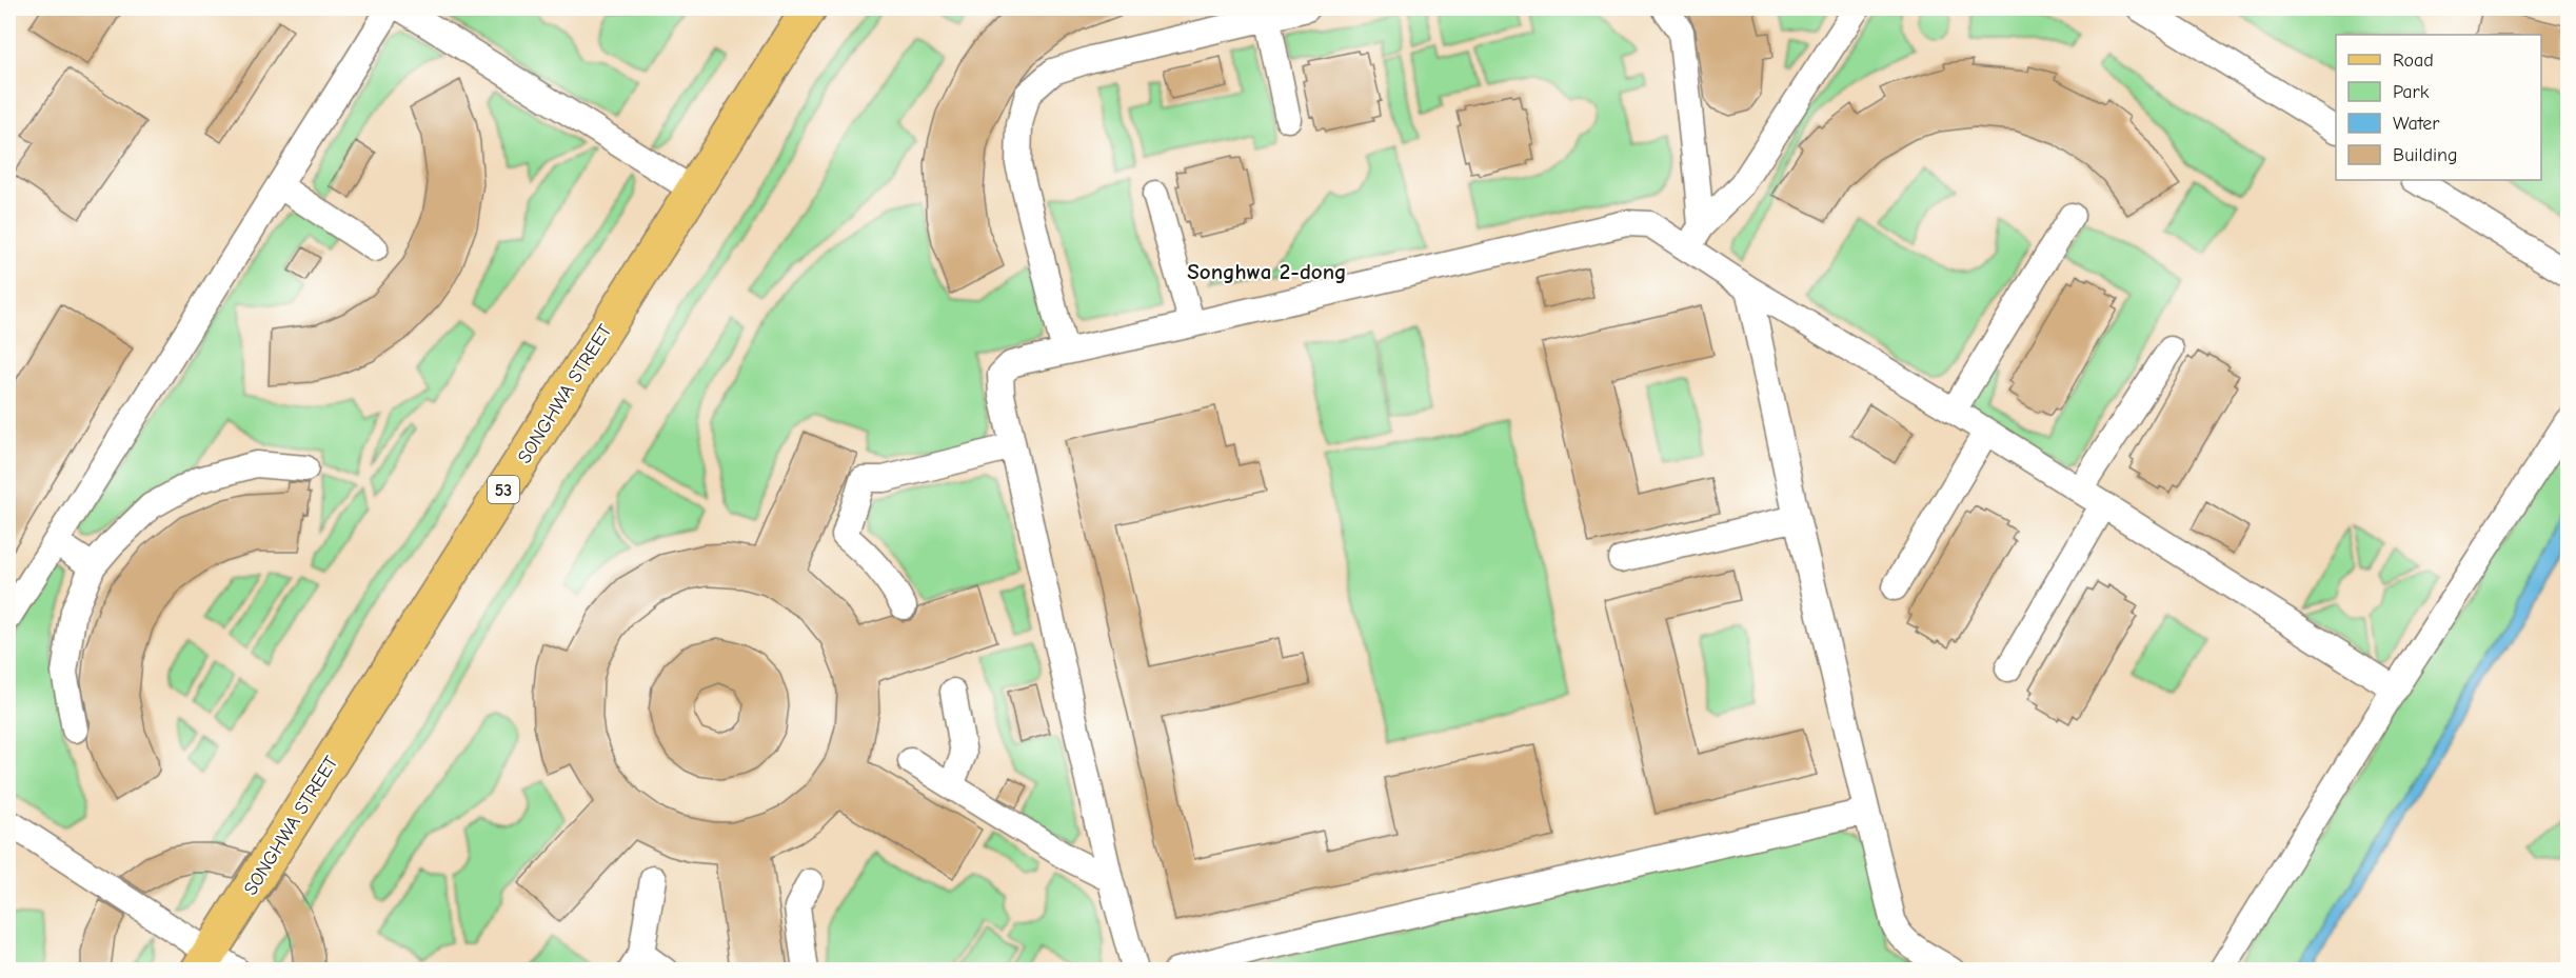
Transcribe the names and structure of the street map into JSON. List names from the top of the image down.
{
  "streets": {
    "main road": ["SONGHWA STREET", "53"]
  },
  "districts": ["Songhwa 2-dong"],
  "legend": [
    "Road",
    "Park",
    "Water",
    "Building"
  ]
}
